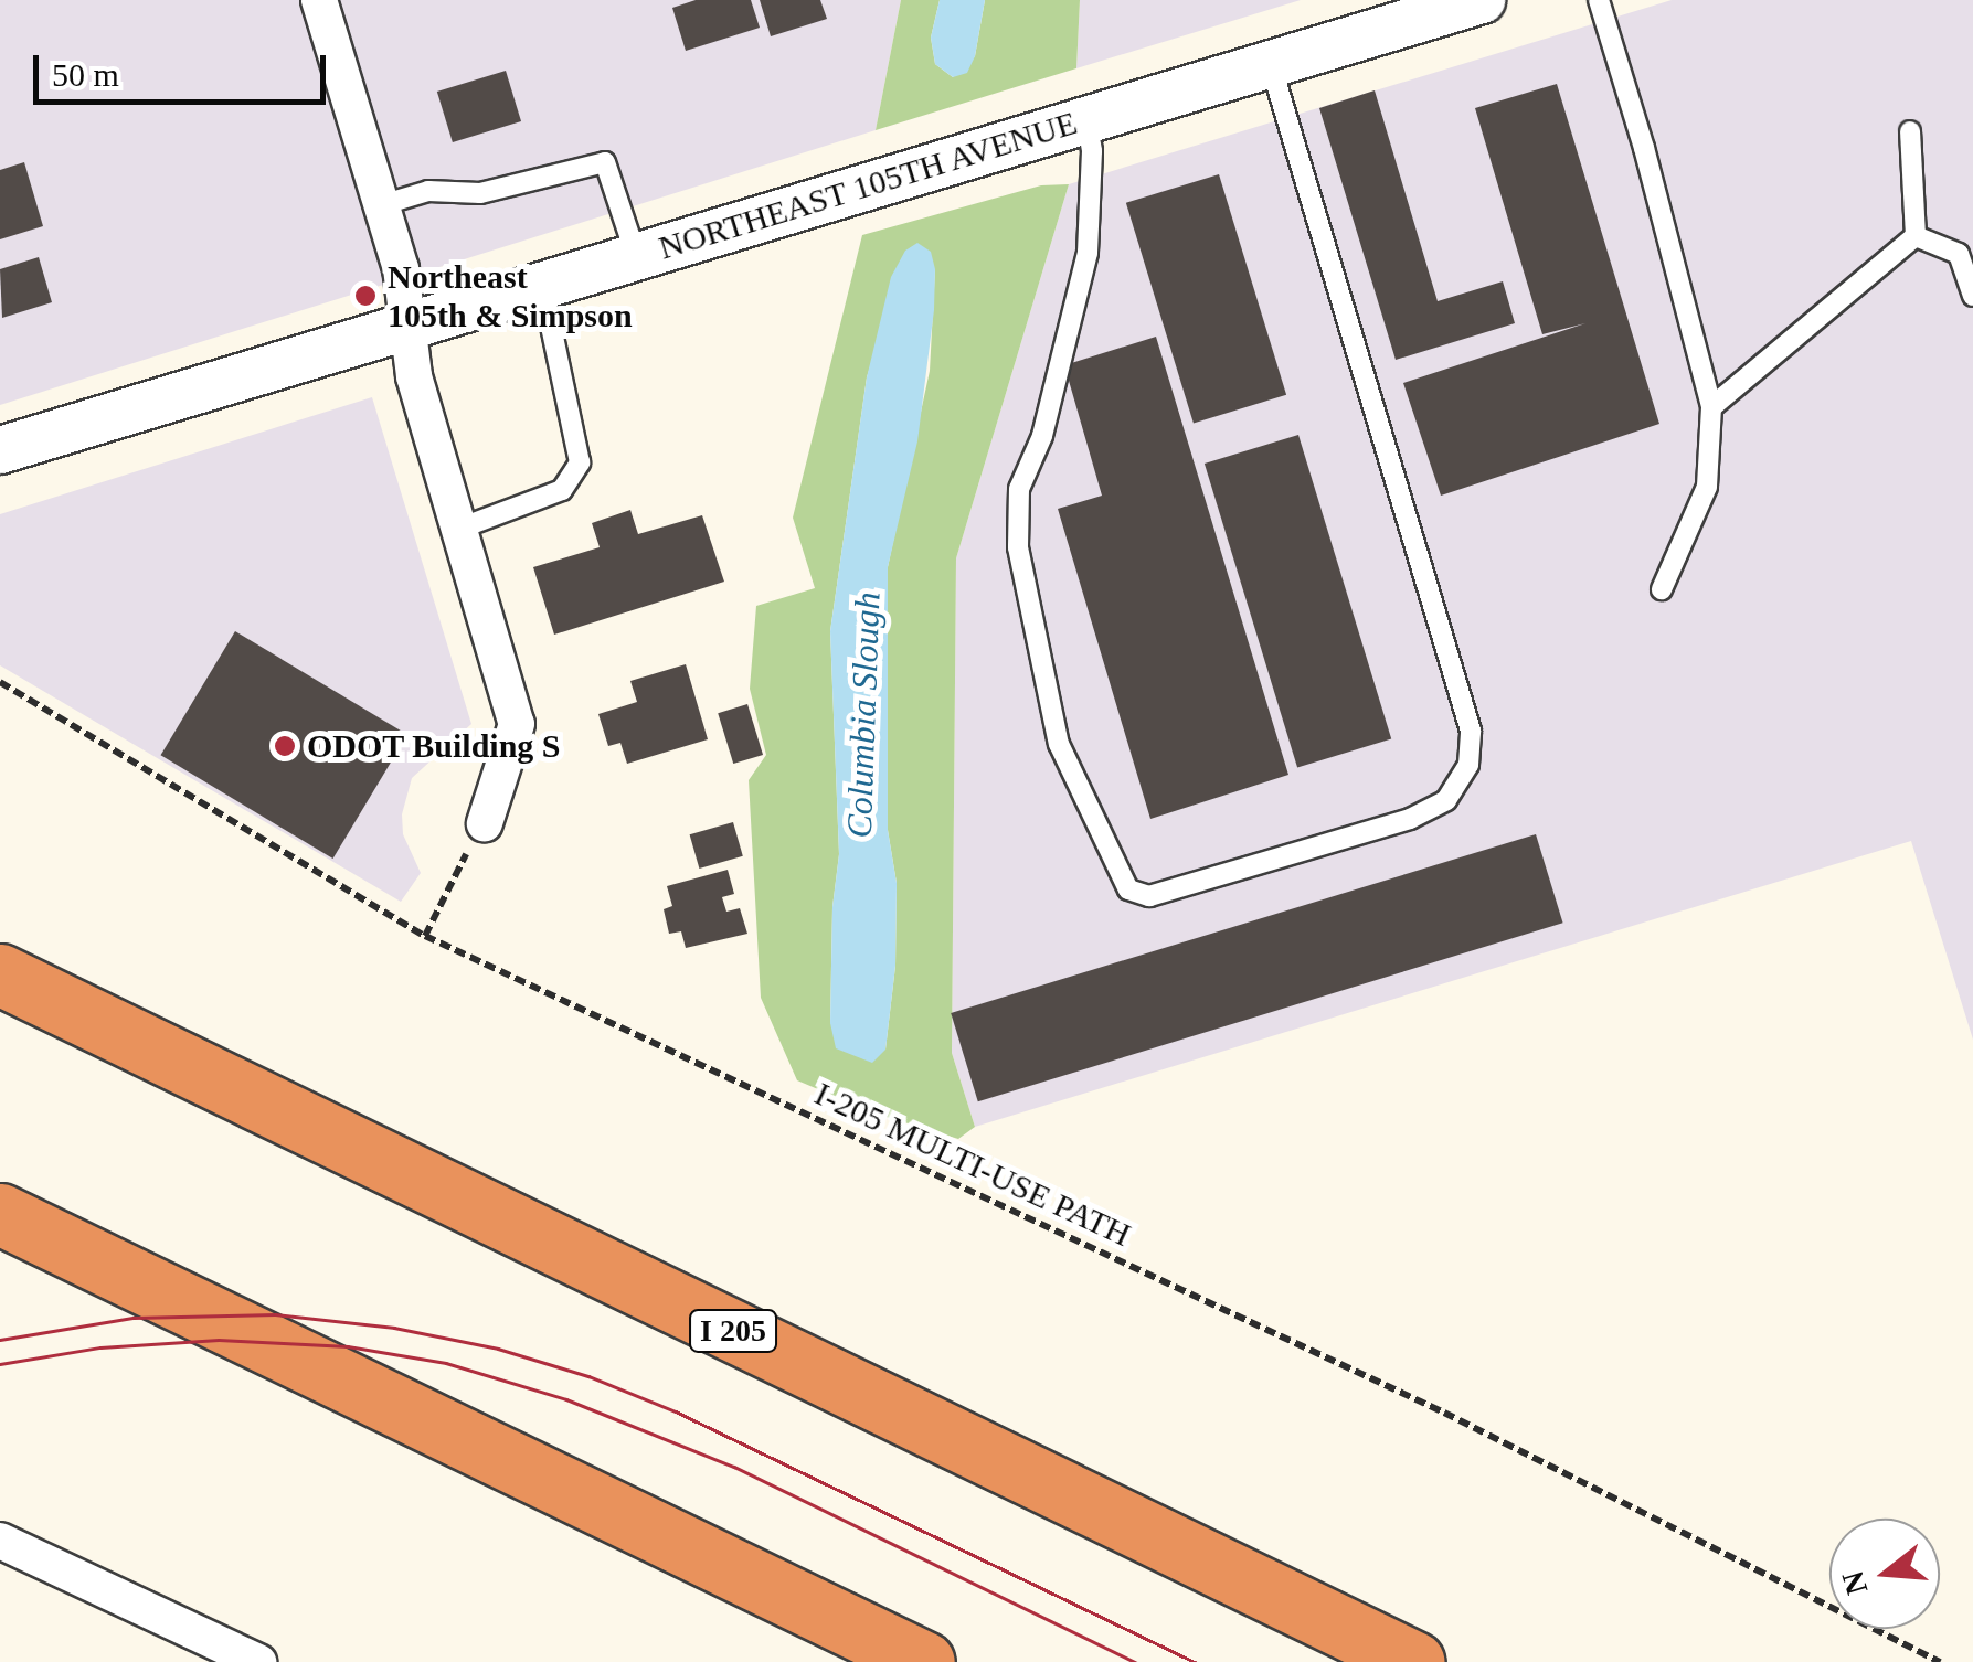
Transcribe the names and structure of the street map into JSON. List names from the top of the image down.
{
  "streets": {
    "highway": ["I 205"],
    "street": ["NORTHEAST 105TH AVENUE"],
    "path": ["I-205 MULTI-USE PATH"]
  },
  "water": ["Columbia Slough"],
  "places": ["Northeast 105th & Simpson", "ODOT Building S"],
  "scale_bar": "50 m",
  "north": "left"
}
